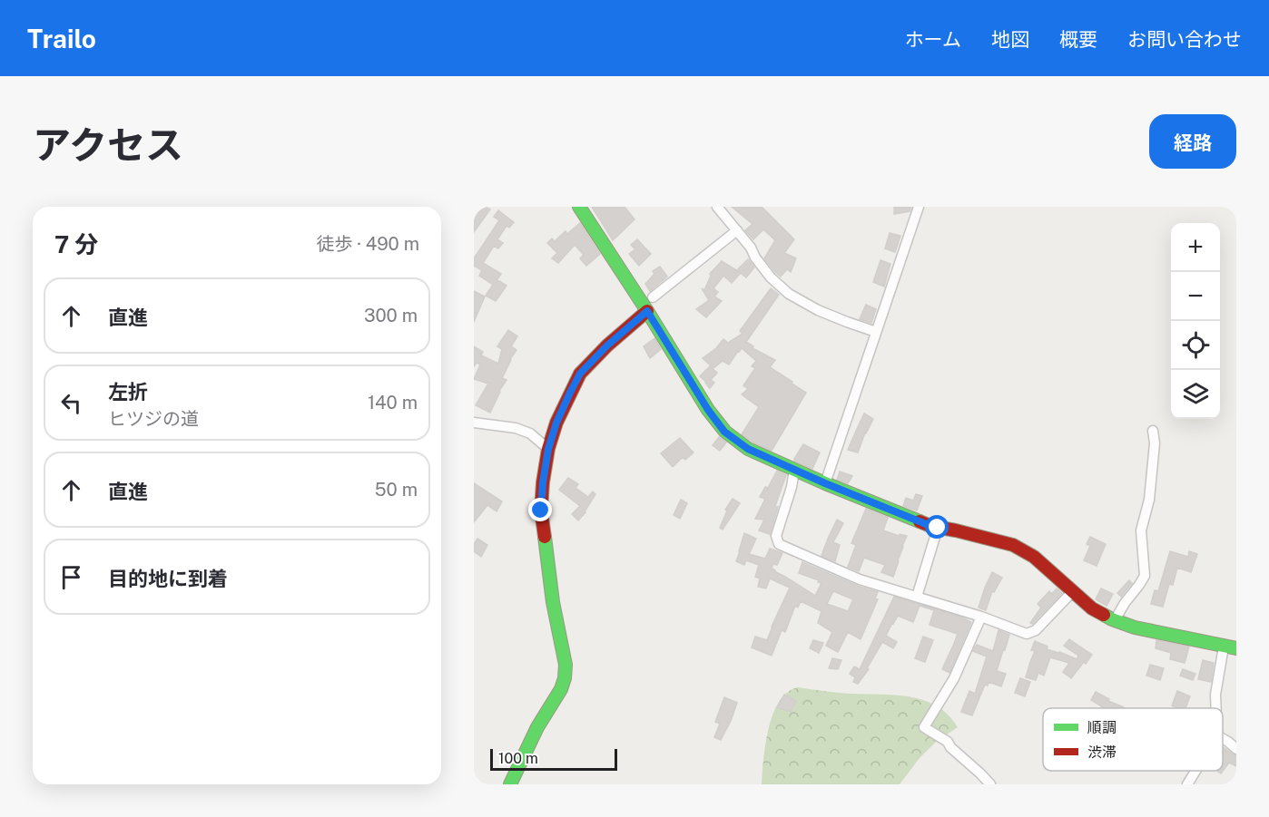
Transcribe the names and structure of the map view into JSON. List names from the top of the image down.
{
  "legend": ["順調", "渋滞"],
  "scale_bar": "100 m",
  "page": {
    "header": "Trailo",
    "nav": [
      "ホーム",
      "地図",
      "概要",
      "お問い合わせ"
    ],
    "title": "アクセス",
    "buttons": "経路",
    "heading": ["7 分", "徒歩 · 490 m"],
    "map_buttons": ["+", "−"],
    "list": [
      ["直進", "300 m"],
      ["左折", "ヒツジの道", "140 m"],
      ["直進", "50 m"],
      "目的地に到着"
    ],
    "scale": "100 m"
  }
}
